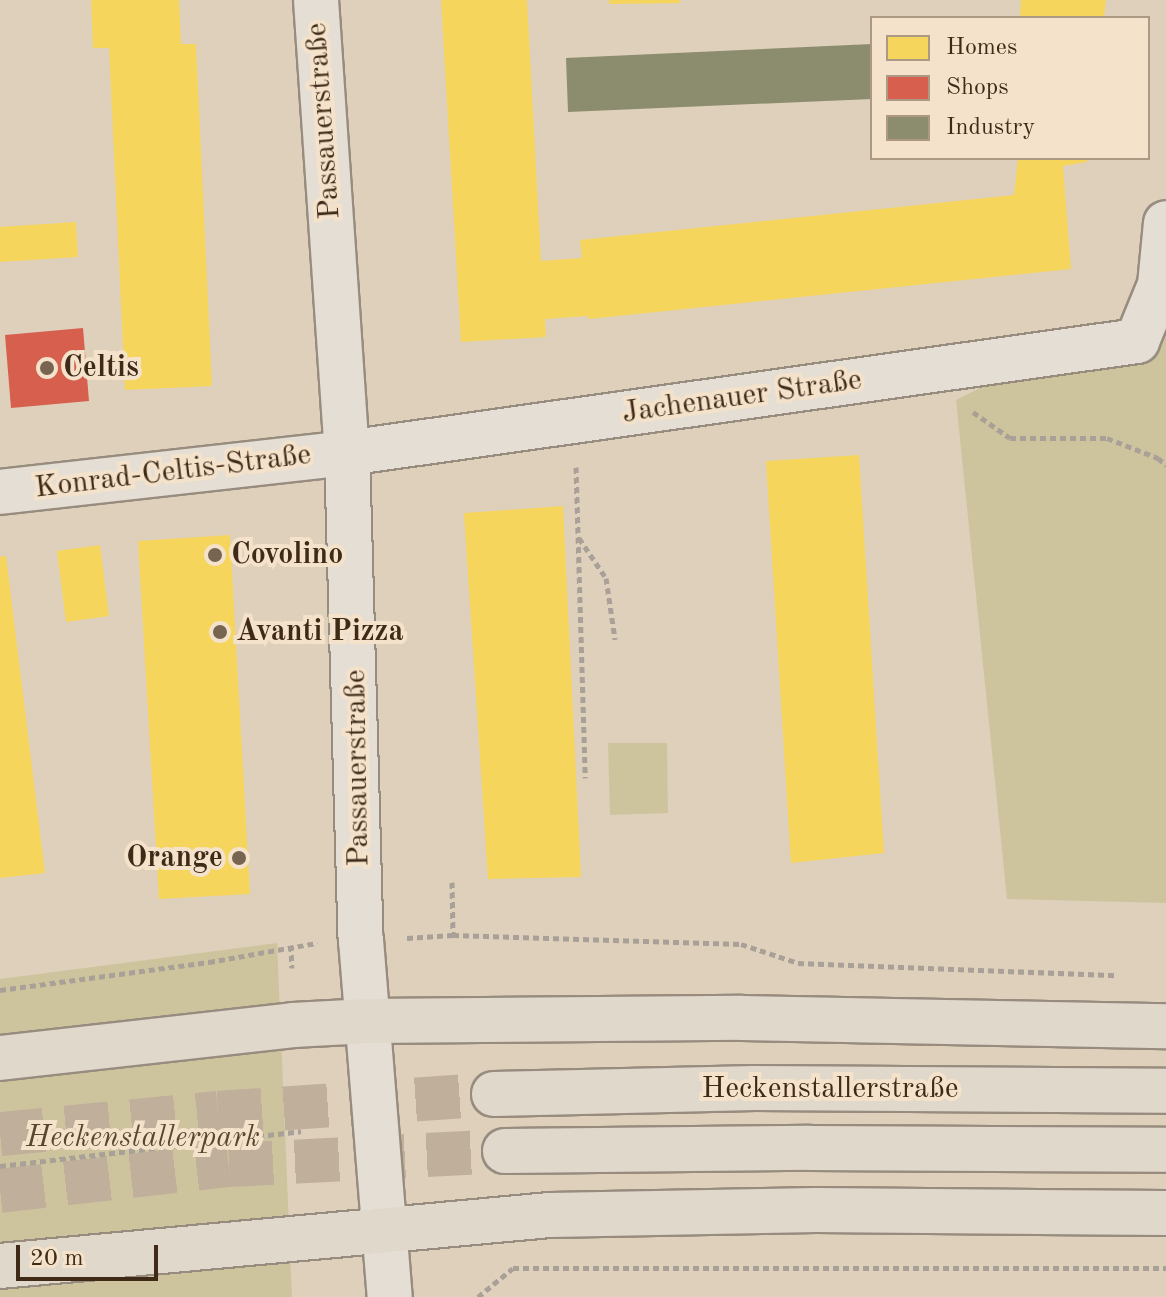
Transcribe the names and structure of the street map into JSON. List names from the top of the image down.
{
  "streets": {
    "highway": ["Heckenstallerstraße"],
    "street": ["Passauerstraße", "Jachenauer Straße", "Konrad-Celtis-Straße"]
  },
  "crossings": [
    ["Passauerstraße", "Jachenauer Straße"],
    ["Passauerstraße", "Konrad-Celtis-Straße"],
    ["Jachenauer Straße", "Konrad-Celtis-Straße"]
  ],
  "parks": ["Heckenstallerpark"],
  "places": [
    "Celtis",
    "Covolino",
    "Avanti Pizza",
    "Orange"
  ],
  "legend": ["Homes", "Shops", "Industry"],
  "scale_bar": "20 m"
}
